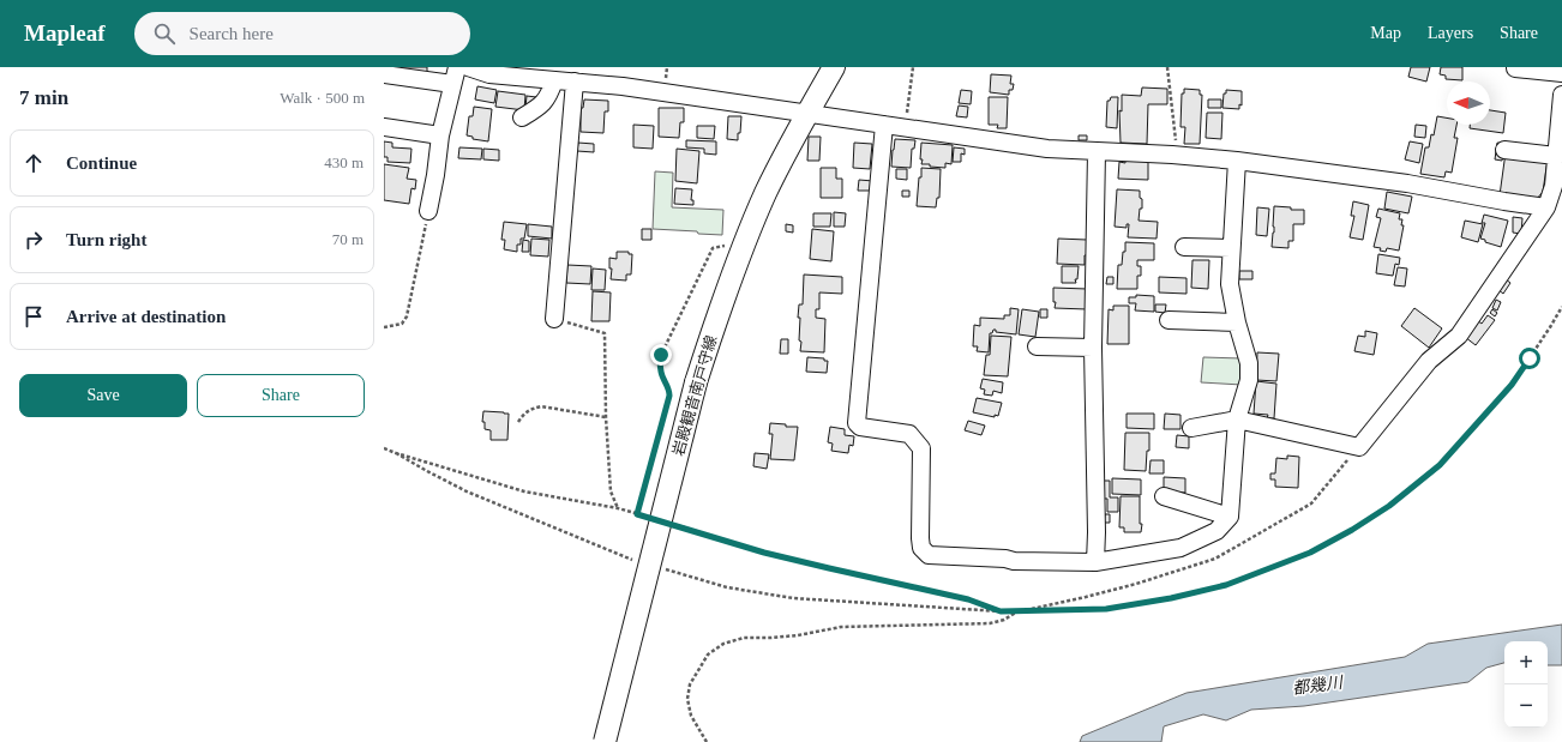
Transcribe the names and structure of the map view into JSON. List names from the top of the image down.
{
  "streets": {
    "main road": ["岩殿観音南戸守線"]
  },
  "water": ["都幾川"],
  "north": "left",
  "page": {
    "header": "Mapleaf",
    "search": "Search here",
    "nav": ["Map", "Layers", "Share"],
    "heading": ["7 min", "Walk · 500 m"],
    "list": [
      ["Continue", "430 m"],
      ["Turn right", "70 m"],
      "Arrive at destination"
    ],
    "buttons": ["Save", "Share"],
    "map_buttons": ["+", "−"]
  }
}
